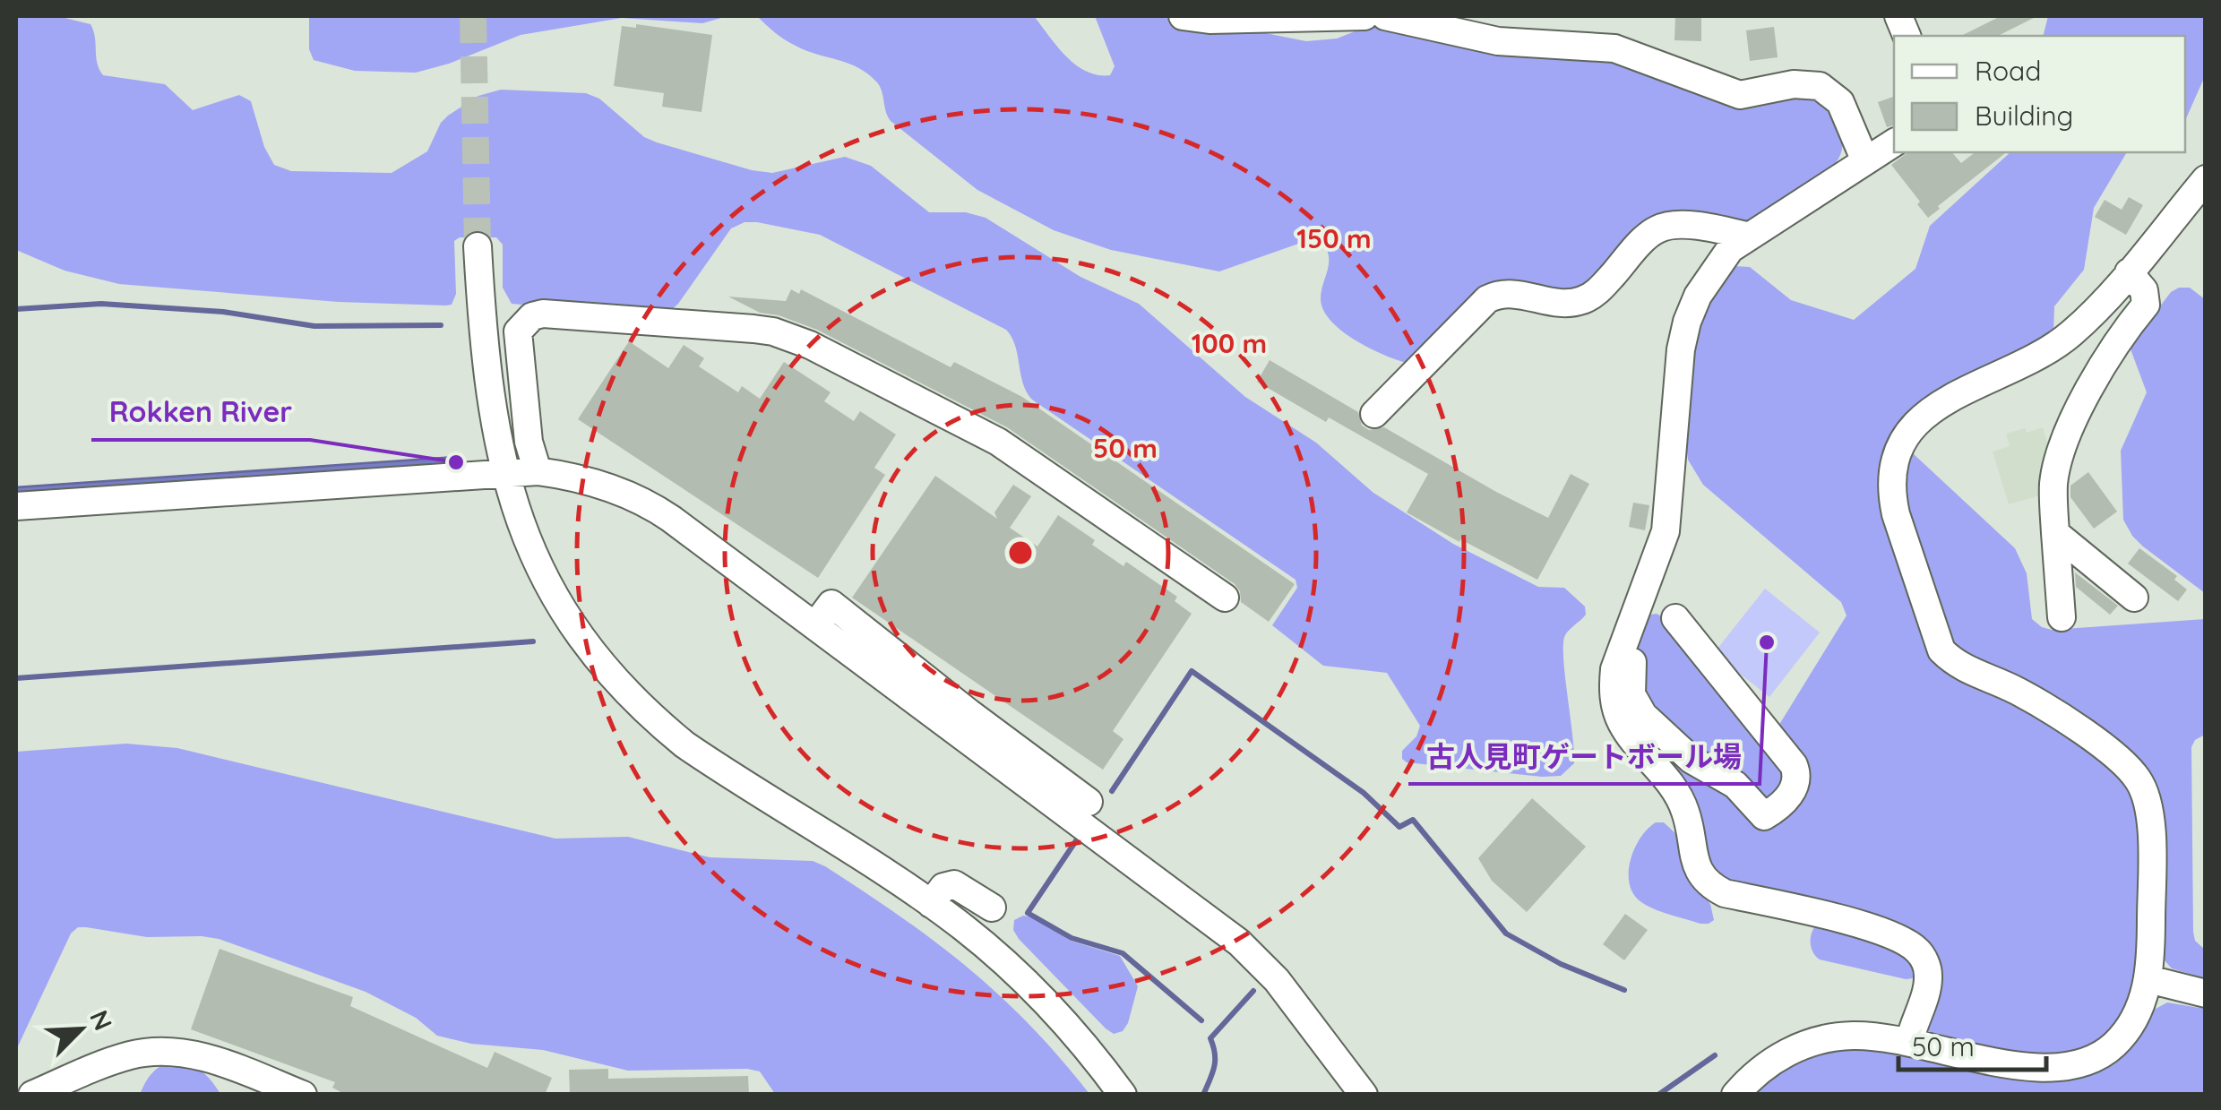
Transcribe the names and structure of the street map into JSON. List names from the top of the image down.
{
  "places": ["Rokken River", "古人見町ゲートボール場"],
  "legend": ["Road", "Building"],
  "scale_bar": "50 m",
  "north": "top right",
  "rings": ["150 m", "100 m", "50 m"]
}
